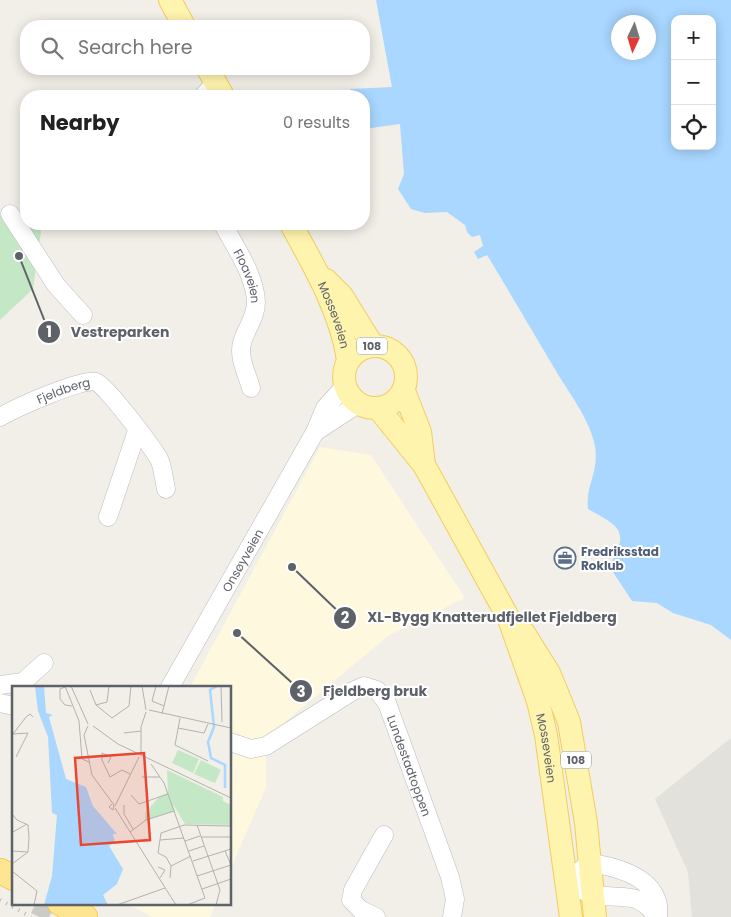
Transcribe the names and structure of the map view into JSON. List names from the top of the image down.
{
  "streets": {
    "main road": ["Mosseveien", "108"],
    "street": [
      "Floaveien",
      "Fjeldberg",
      "Onsøyveien",
      "Lundestadtoppen"
    ]
  },
  "crossings": [
    ["Mosseveien", "108"],
    ["Mosseveien", "Onsøyveien"],
    ["108", "Onsøyveien"]
  ],
  "places": {
    "other": ["Vestreparken", "XL-Bygg Knatterudfjellet Fjeldberg", "Fjeldberg bruk"],
    "office": ["Fredriksstad Roklub"]
  },
  "north": "bottom",
  "page": {
    "map_buttons": ["+", "−"],
    "search": "Search here",
    "heading": ["Nearby", "0 results"]
  }
}
